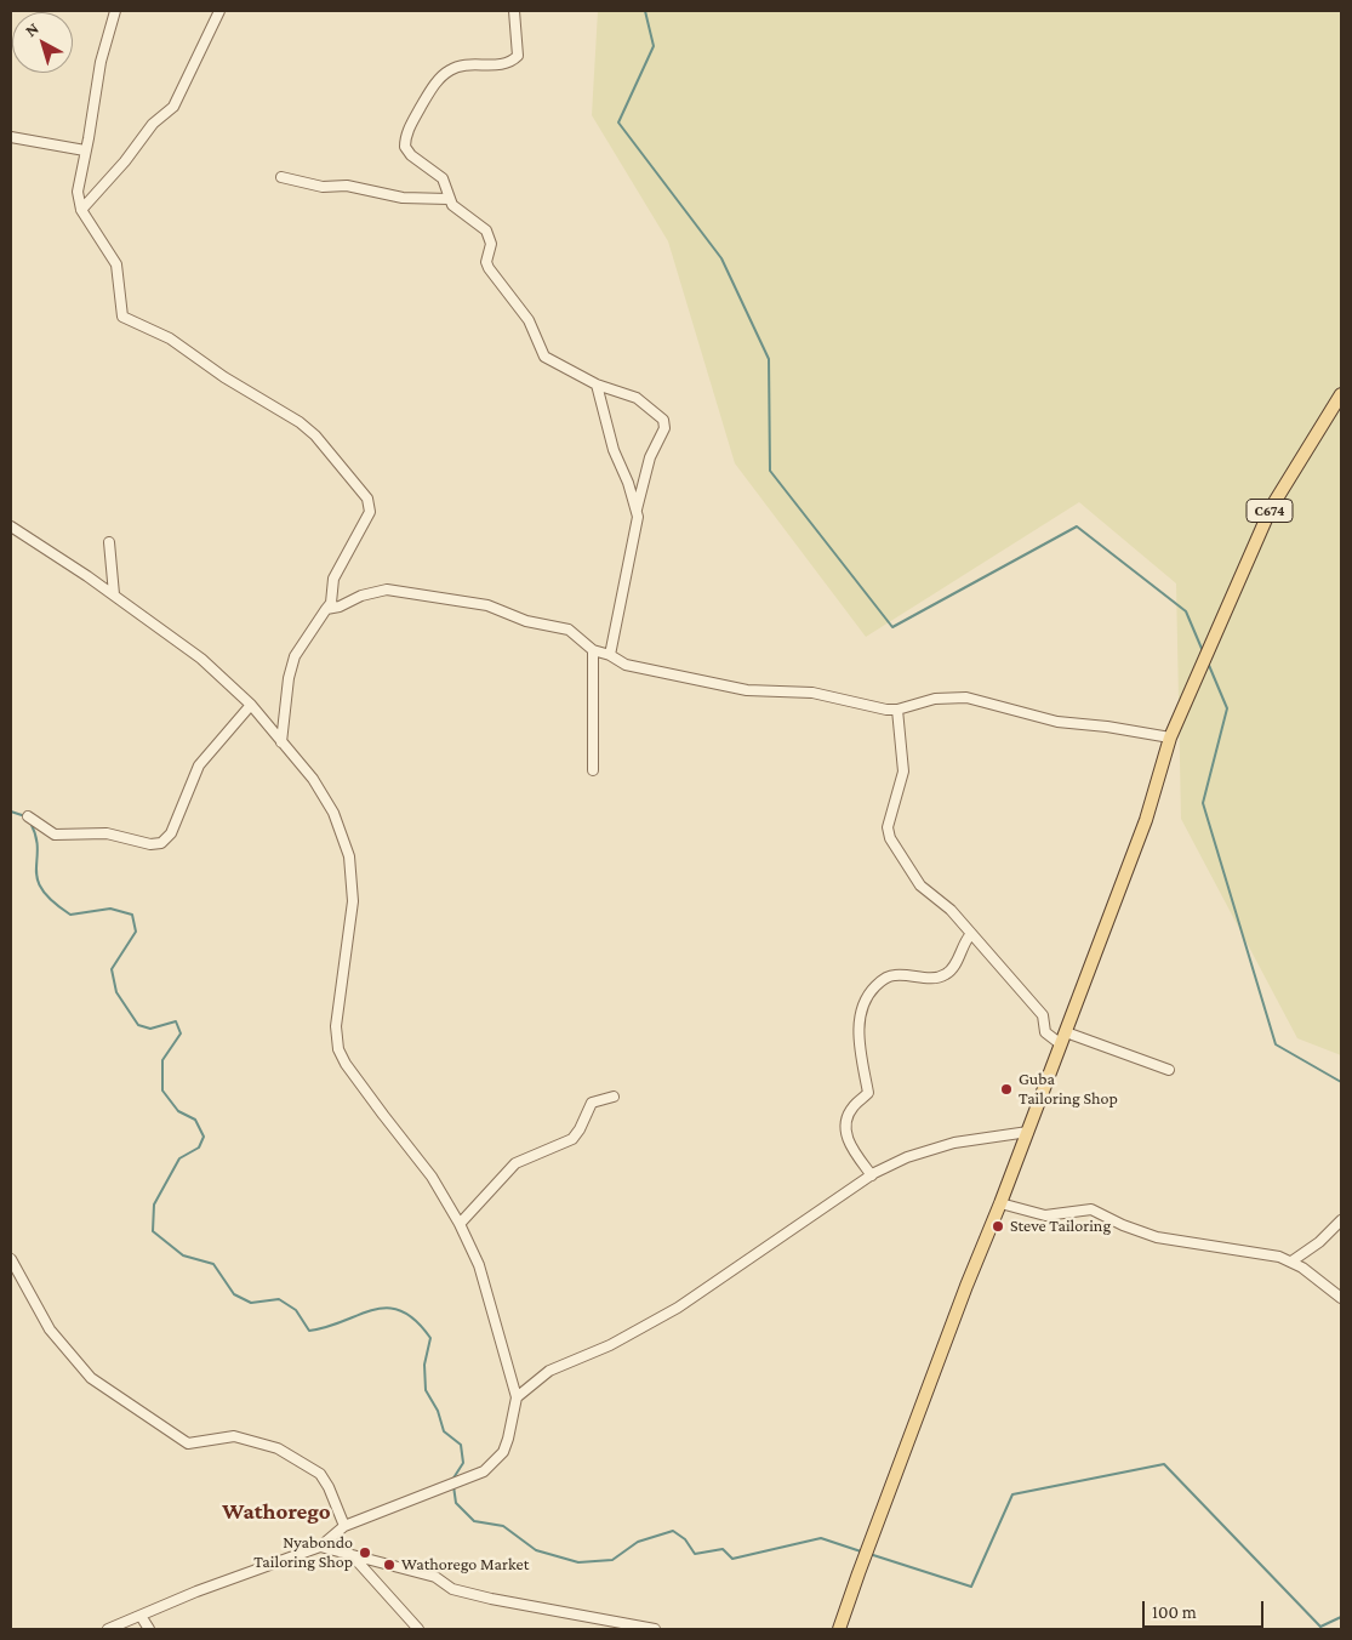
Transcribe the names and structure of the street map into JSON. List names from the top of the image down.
{
  "streets": {
    "main road": ["C674"]
  },
  "districts": ["Wathorego"],
  "places": [
    "Guba Tailoring Shop",
    "Steve Tailoring",
    "Nyabondo Tailoring Shop",
    "Wathorego Market"
  ],
  "scale_bar": "100 m",
  "north": "top left"
}
